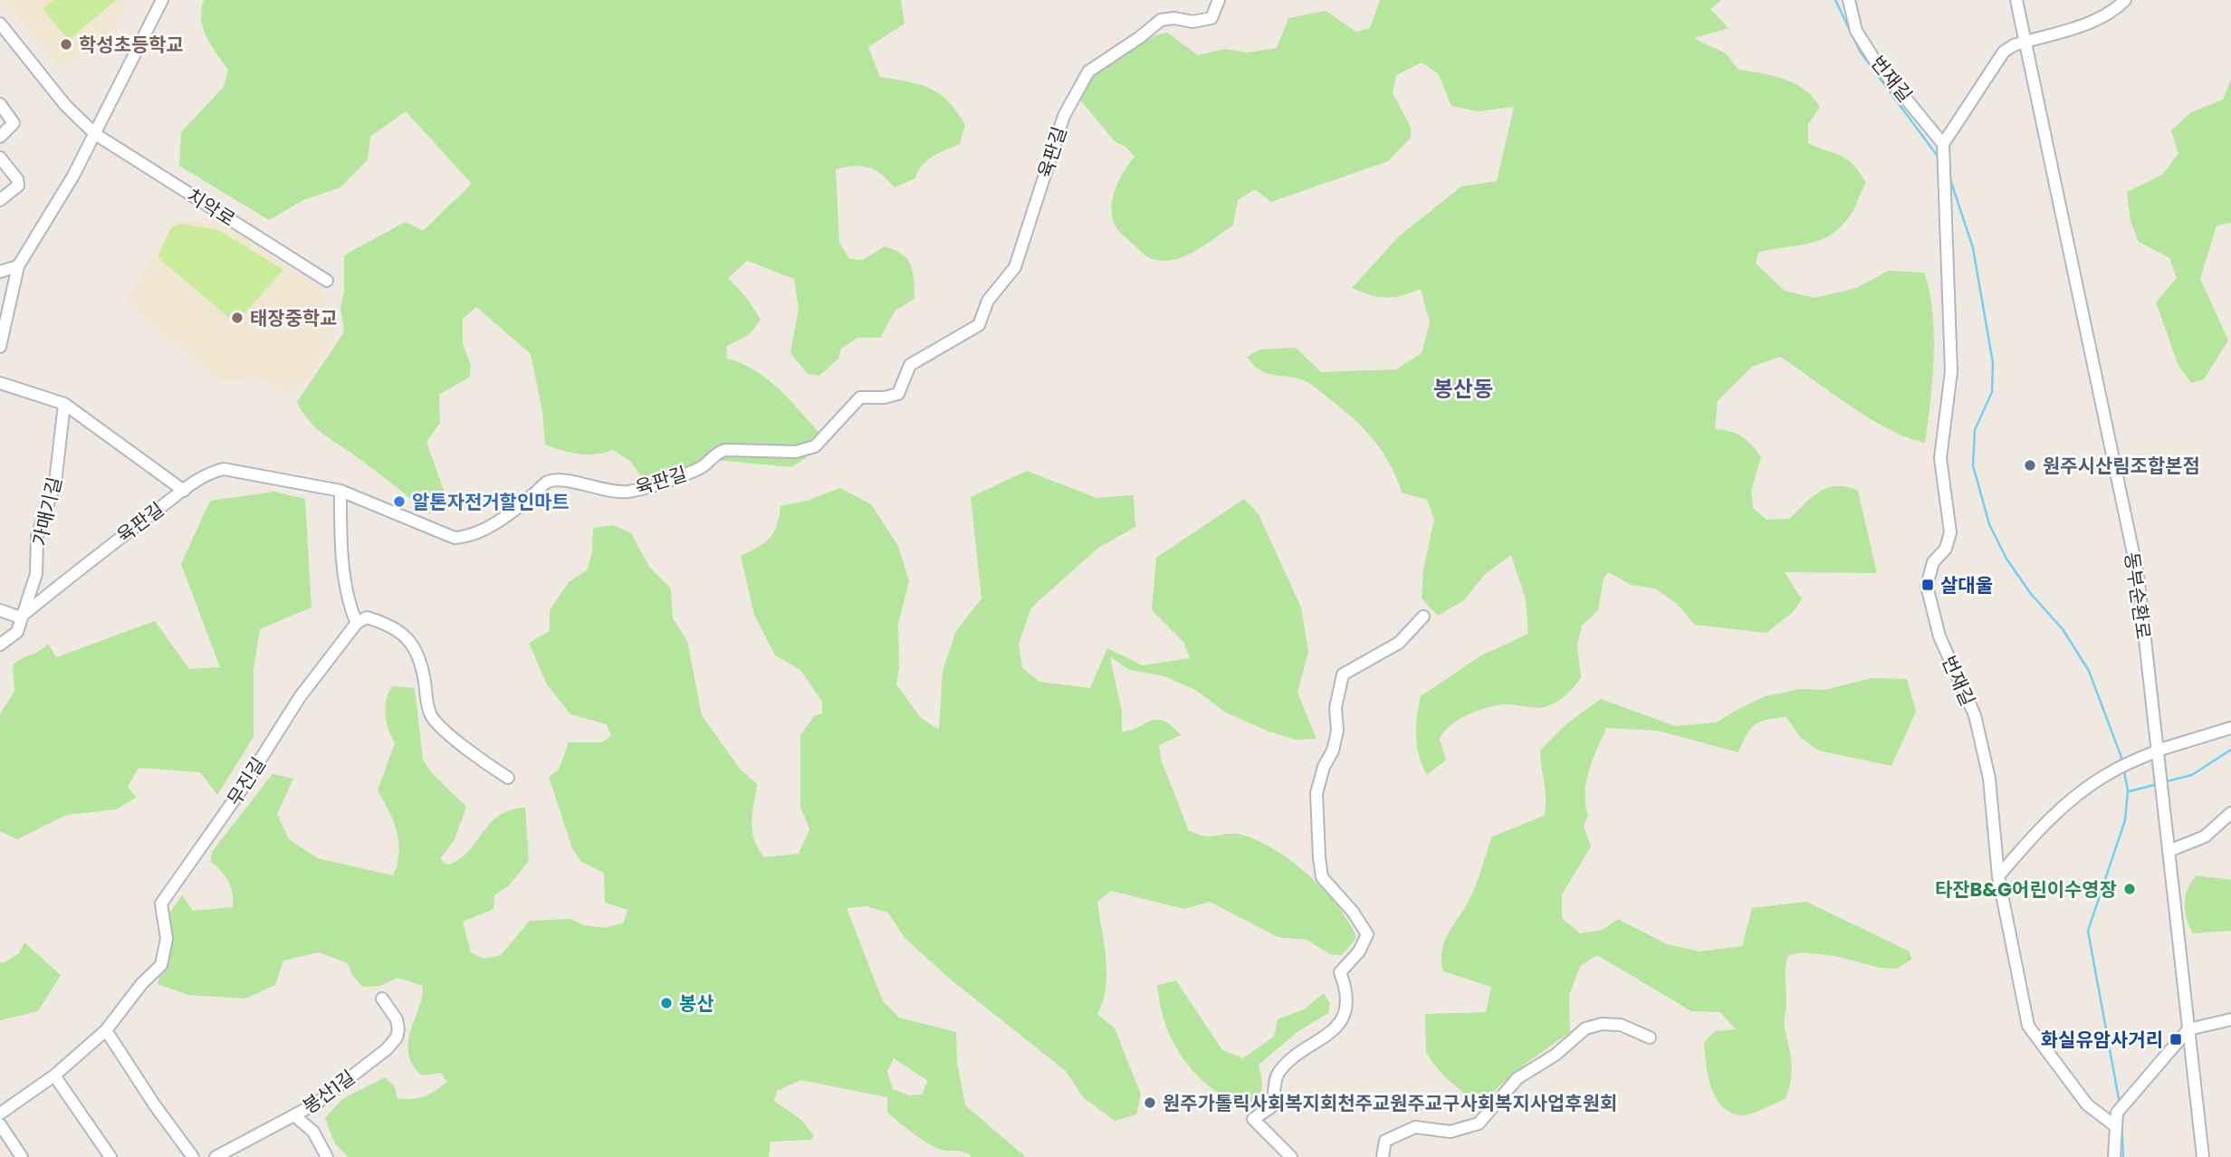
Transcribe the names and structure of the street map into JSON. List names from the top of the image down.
{
  "streets": {
    "street": [
      "번재길",
      "육판길",
      "치악로",
      "가매기길",
      "동부순환로",
      "무진길",
      "봉산1길"
    ]
  },
  "crossings": [
    ["육판길", "가매기길"]
  ],
  "districts": ["봉산동"],
  "places": {
    "other": [
      "학성초등학교",
      "태장중학교",
      "원주시산림조합본점",
      "알톤자전거할인마트",
      "타잔B&G어린이수영장",
      "봉산",
      "원주가톨릭사회복지회천주교원주교구사회복지사업후원회"
    ],
    "transit": ["살대울", "화실유암사거리"]
  }
}
